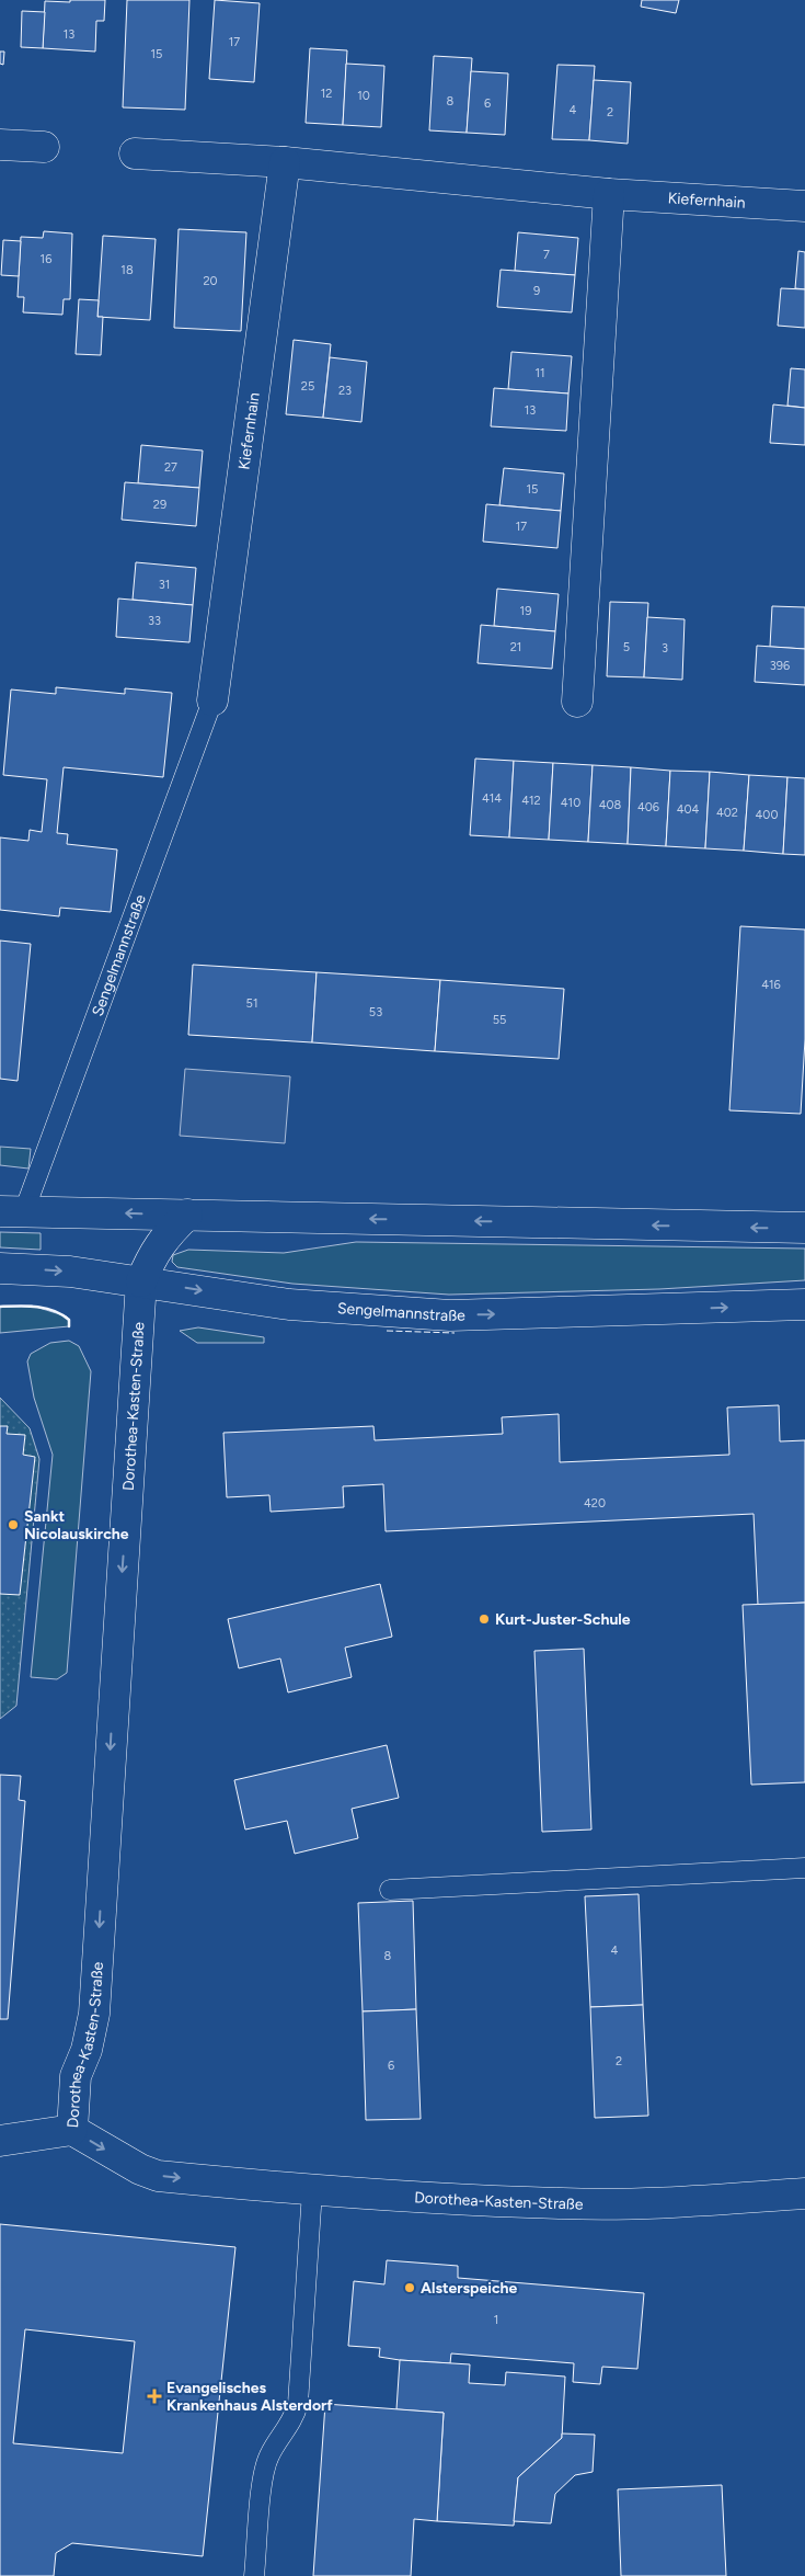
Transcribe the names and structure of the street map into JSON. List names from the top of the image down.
{
  "streets": {
    "street": ["Kiefernhain", "Sengelmannstraße", "Dorothea-Kasten-Straße"]
  },
  "crossings": [
    ["Kiefernhain", "Sengelmannstraße"],
    ["Sengelmannstraße", "Dorothea-Kasten-Straße"]
  ],
  "one_way": ["Dorothea-Kasten-Straße"],
  "places": {
    "other": ["Sankt Nicolauskirche", "Kurt-Juster-Schule", "Alsterspeiche"],
    "health": ["Evangelisches Krankenhaus Alsterdorf"]
  },
  "house_numbers": [
    "13",
    "17",
    "15",
    "12",
    "10",
    "8",
    "6",
    "4",
    "2",
    "7",
    "16",
    "18",
    "20",
    "9",
    "11",
    "25",
    "23",
    "13",
    "27",
    "15",
    "29",
    "17",
    "31",
    "19",
    "33",
    "21",
    "5",
    "3",
    "396",
    "414",
    "412",
    "410",
    "408",
    "406",
    "404",
    "402",
    "400",
    "416",
    "51",
    "53",
    "55",
    "420",
    "4",
    "8",
    "2",
    "6",
    "1"
  ]
}
